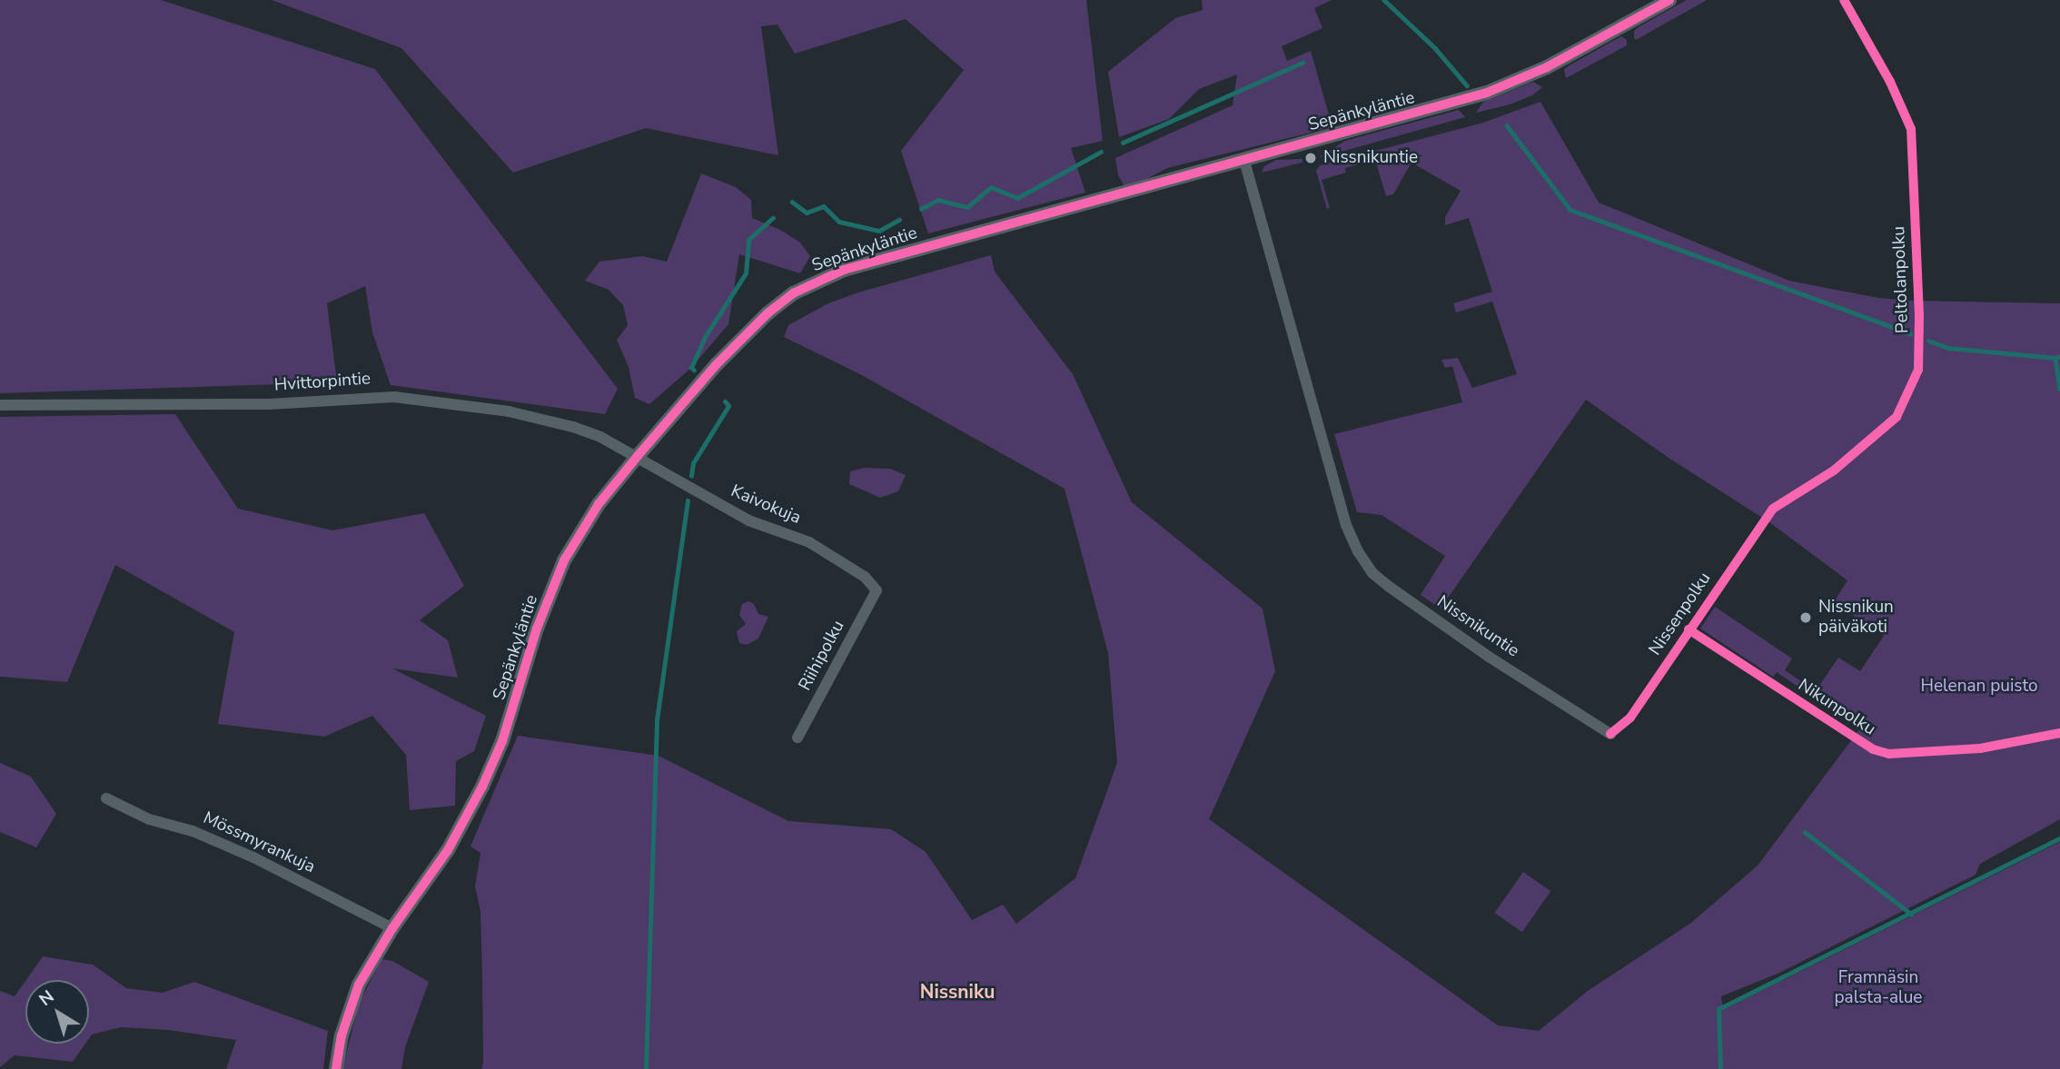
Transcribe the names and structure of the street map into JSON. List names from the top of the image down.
{
  "streets": {
    "street": [
      "Sepänkyläntie",
      "Hvittorpintie",
      "Kaivokuja",
      "Nissnikuntie",
      "Riihipolku",
      "Mössmyrankuja"
    ],
    "cycle path": ["Peltolanpolku", "Nissenpolku"]
  },
  "crossings": [
    ["Sepänkyläntie", "Hvittorpintie"],
    ["Sepänkyläntie", "Kaivokuja"],
    ["Sepänkyläntie", "Nissnikuntie"],
    ["Sepänkyläntie", "Mössmyrankuja"],
    ["Hvittorpintie", "Kaivokuja"],
    ["Kaivokuja", "Riihipolku"]
  ],
  "districts": ["Nissniku"],
  "parks": ["Helenan puisto", "Framnäsin palsta-alue"],
  "places": ["Nissnikuntie", "Nissnikun päiväkoti"],
  "north": "top left"
}
